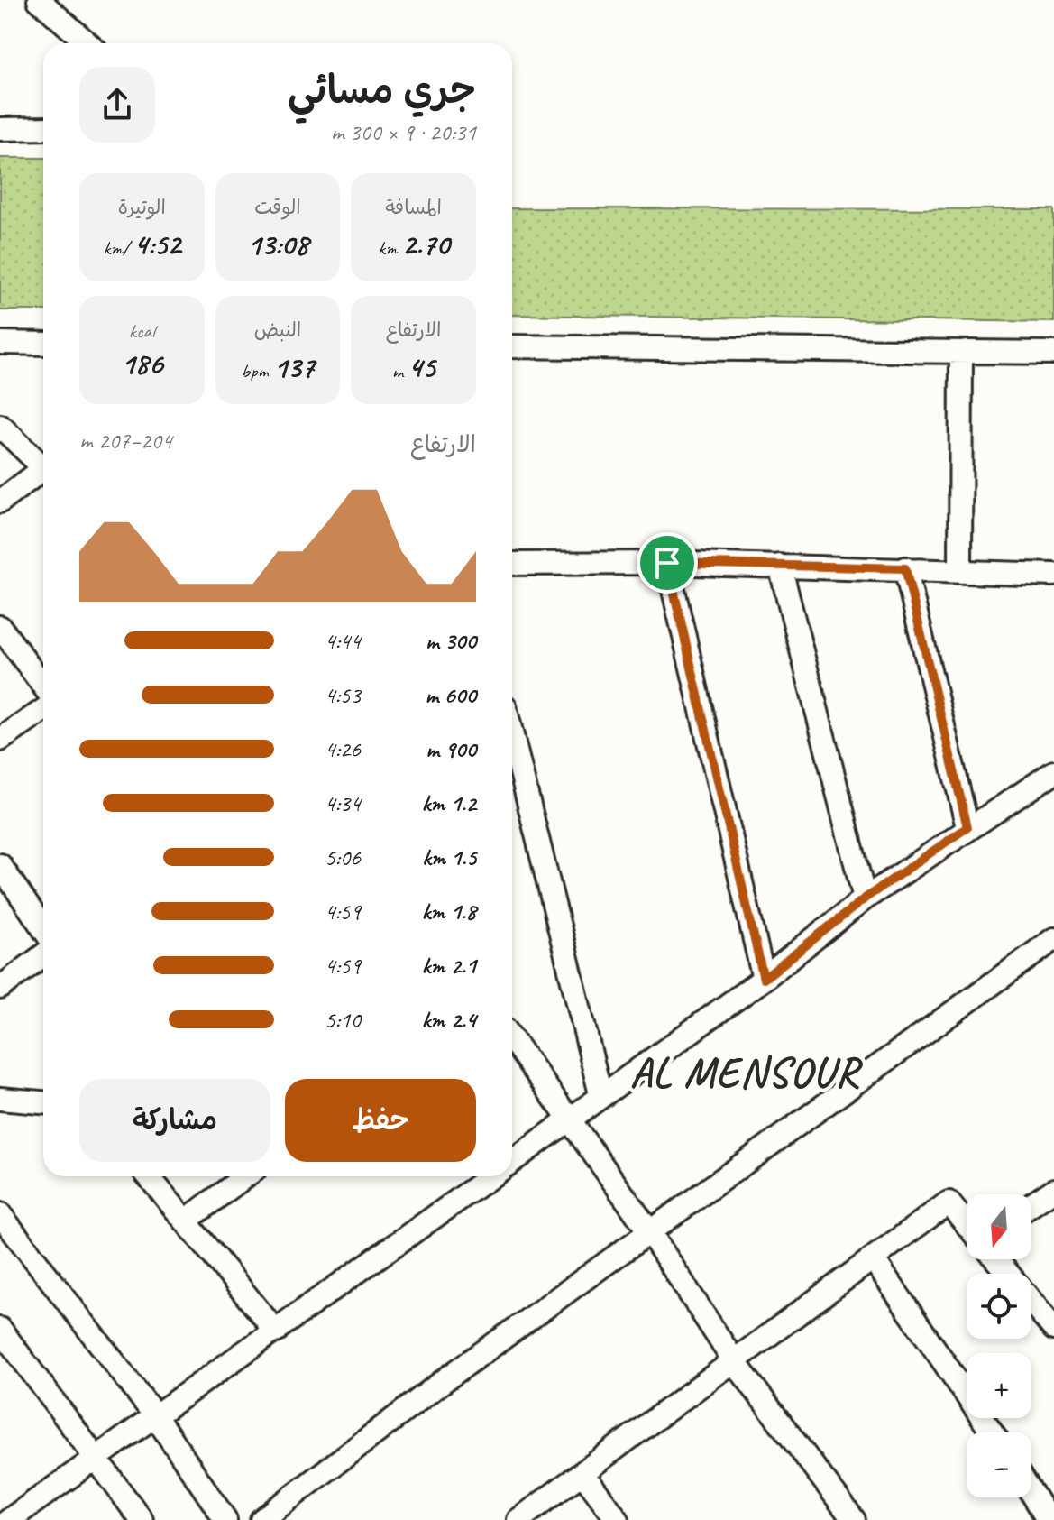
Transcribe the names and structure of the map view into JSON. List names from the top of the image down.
{
  "districts": ["AL MENSOUR"],
  "north": "bottom",
  "page": {
    "heading": ["جري مسائي", "20:31 · 9 × 300 m"],
    "stats": [
      ["المسافة", "2.70 km"],
      ["الوقت", "13:08"],
      ["الوتيرة", "4:52 /km"],
      ["الارتفاع", "45 m"],
      ["النبض", "137 bpm"],
      ["kcal", "186"]
    ],
    "chart": ["الارتفاع", "204–207 m"],
    "list": [
      {
        "name": "300 m",
        "note": "4:44"
      },
      {
        "name": "600 m",
        "note": "4:53"
      },
      {
        "name": "900 m",
        "note": "4:26"
      },
      {
        "name": "1.2 km",
        "note": "4:34"
      },
      {
        "name": "1.5 km",
        "note": "5:06"
      },
      {
        "name": "1.8 km",
        "note": "4:59"
      },
      {
        "name": "2.1 km",
        "note": "4:59"
      },
      {
        "name": "2.4 km",
        "note": "5:10"
      }
    ],
    "buttons": ["حفظ", "مشاركة"],
    "map_buttons": ["+", "−"]
  }
}
